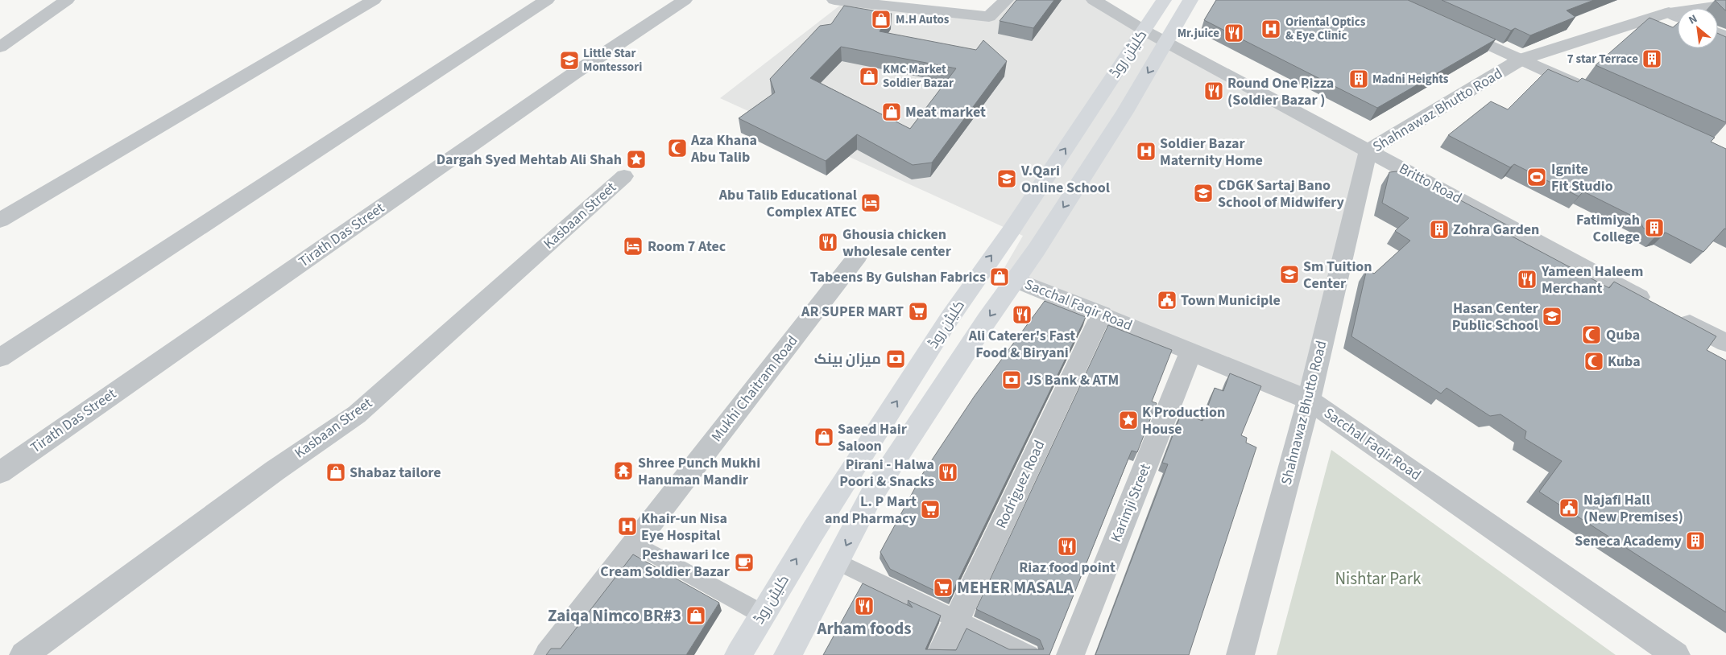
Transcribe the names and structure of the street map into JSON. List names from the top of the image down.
{
  "streets": {
    "main road": ["کلیٹن روڈ"],
    "street": [
      "Shahnawaz Bhutto Road",
      "Britto Road",
      "Kasbaan Street",
      "Tirath Das Street",
      "Sacchal Faqir Road",
      "Mukhi Chaitram Road",
      "Rodriguez Road",
      "Karimji Street"
    ]
  },
  "crossings": [
    ["کلیٹن روڈ", "Britto Road"],
    ["کلیٹن روڈ", "Sacchal Faqir Road"],
    ["Shahnawaz Bhutto Road", "Britto Road"],
    ["Shahnawaz Bhutto Road", "Sacchal Faqir Road"],
    ["Sacchal Faqir Road", "Rodriguez Road"],
    ["Sacchal Faqir Road", "Karimji Street"]
  ],
  "parks": ["Nishtar Park"],
  "places": {
    "shop": [
      "M.H Autos",
      "KMC Market Soldier Bazar",
      "Meat market",
      "Tabeens By Gulshan Fabrics",
      "Saeed Hair Saloon",
      "Shabaz tailore",
      "Zaiqa Nimco BR#3"
    ],
    "hospital": ["Oriental Optics & Eye Clinic", "Soldier Bazar Maternity Home", "Khair-un Nisa Eye Hospital"],
    "restaurant": [
      "Mr.juice",
      "Round One Pizza (Soldier Bazar )",
      "Ghousia chicken wholesale center",
      "Yameen Haleem Merchant",
      "Ali Caterer's Fast Food & Biryani",
      "Pirani - Halwa Poori & Snacks",
      "Riaz food point",
      "Arham foods"
    ],
    "building": [
      "7 star Terrace",
      "Madni Heights",
      "Fatimiyah College",
      "Zohra Garden",
      "Seneca Academy"
    ],
    "school or university": [
      "Little Star Montessori",
      "V.Qari Online School",
      "CDGK Sartaj Bano School of Midwifery",
      "Sm Tuition Center",
      "Hasan Center Public School"
    ],
    "mosque": ["Aza Khana Abu Talib", "Quba", "Kuba"],
    "place": ["Dargah Syed Mehtab Ali Shah", "K Production House"],
    "sports": ["Ignite Fit Studio"],
    "hotel": ["Abu Talib Educational Complex ATEC", "Room 7 Atec"],
    "public building": ["Town Municiple", "Najafi Hall (New Premises)"],
    "supermarket": ["AR SUPER MART", "L. P Mart and Pharmacy", "MEHER MASALA"],
    "bank": ["میزان بینک", "JS Bank & ATM"],
    "temple": ["Shree Punch Mukhi Hanuman Mandir"],
    "cafe": ["Peshawari Ice Cream Soldier Bazar"]
  },
  "north": "top left"
}
